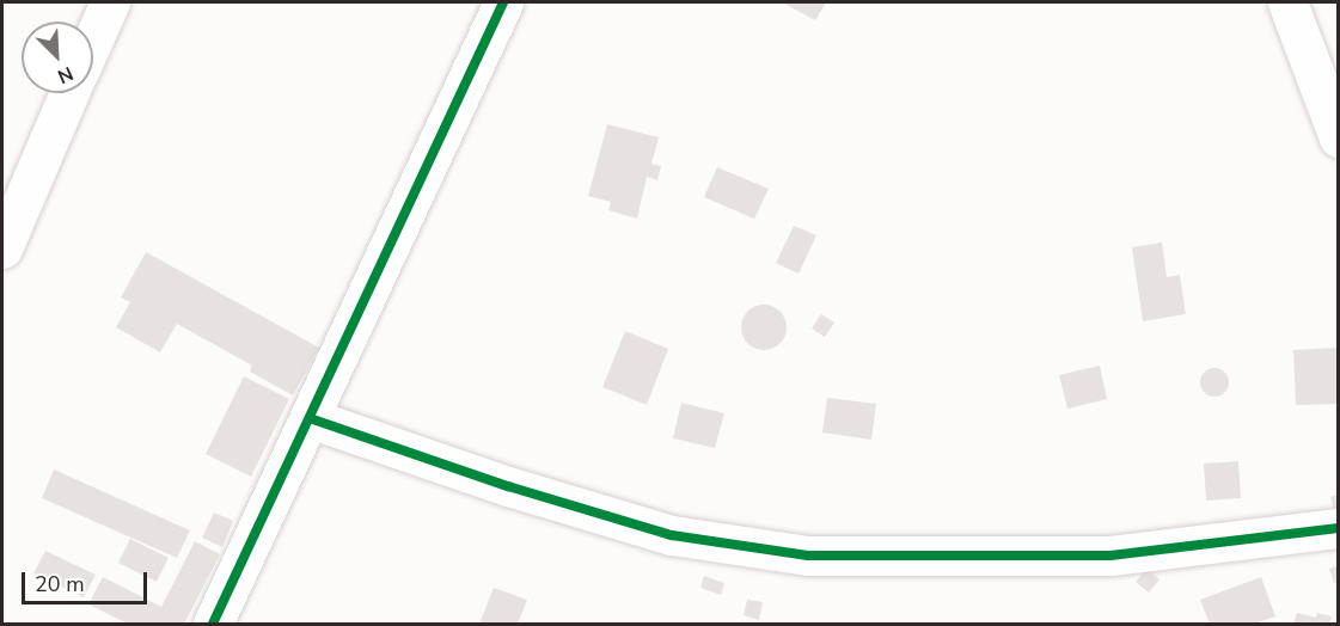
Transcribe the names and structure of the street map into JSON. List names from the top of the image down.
{
  "scale_bar": "20 m",
  "north": "bottom right"
}
